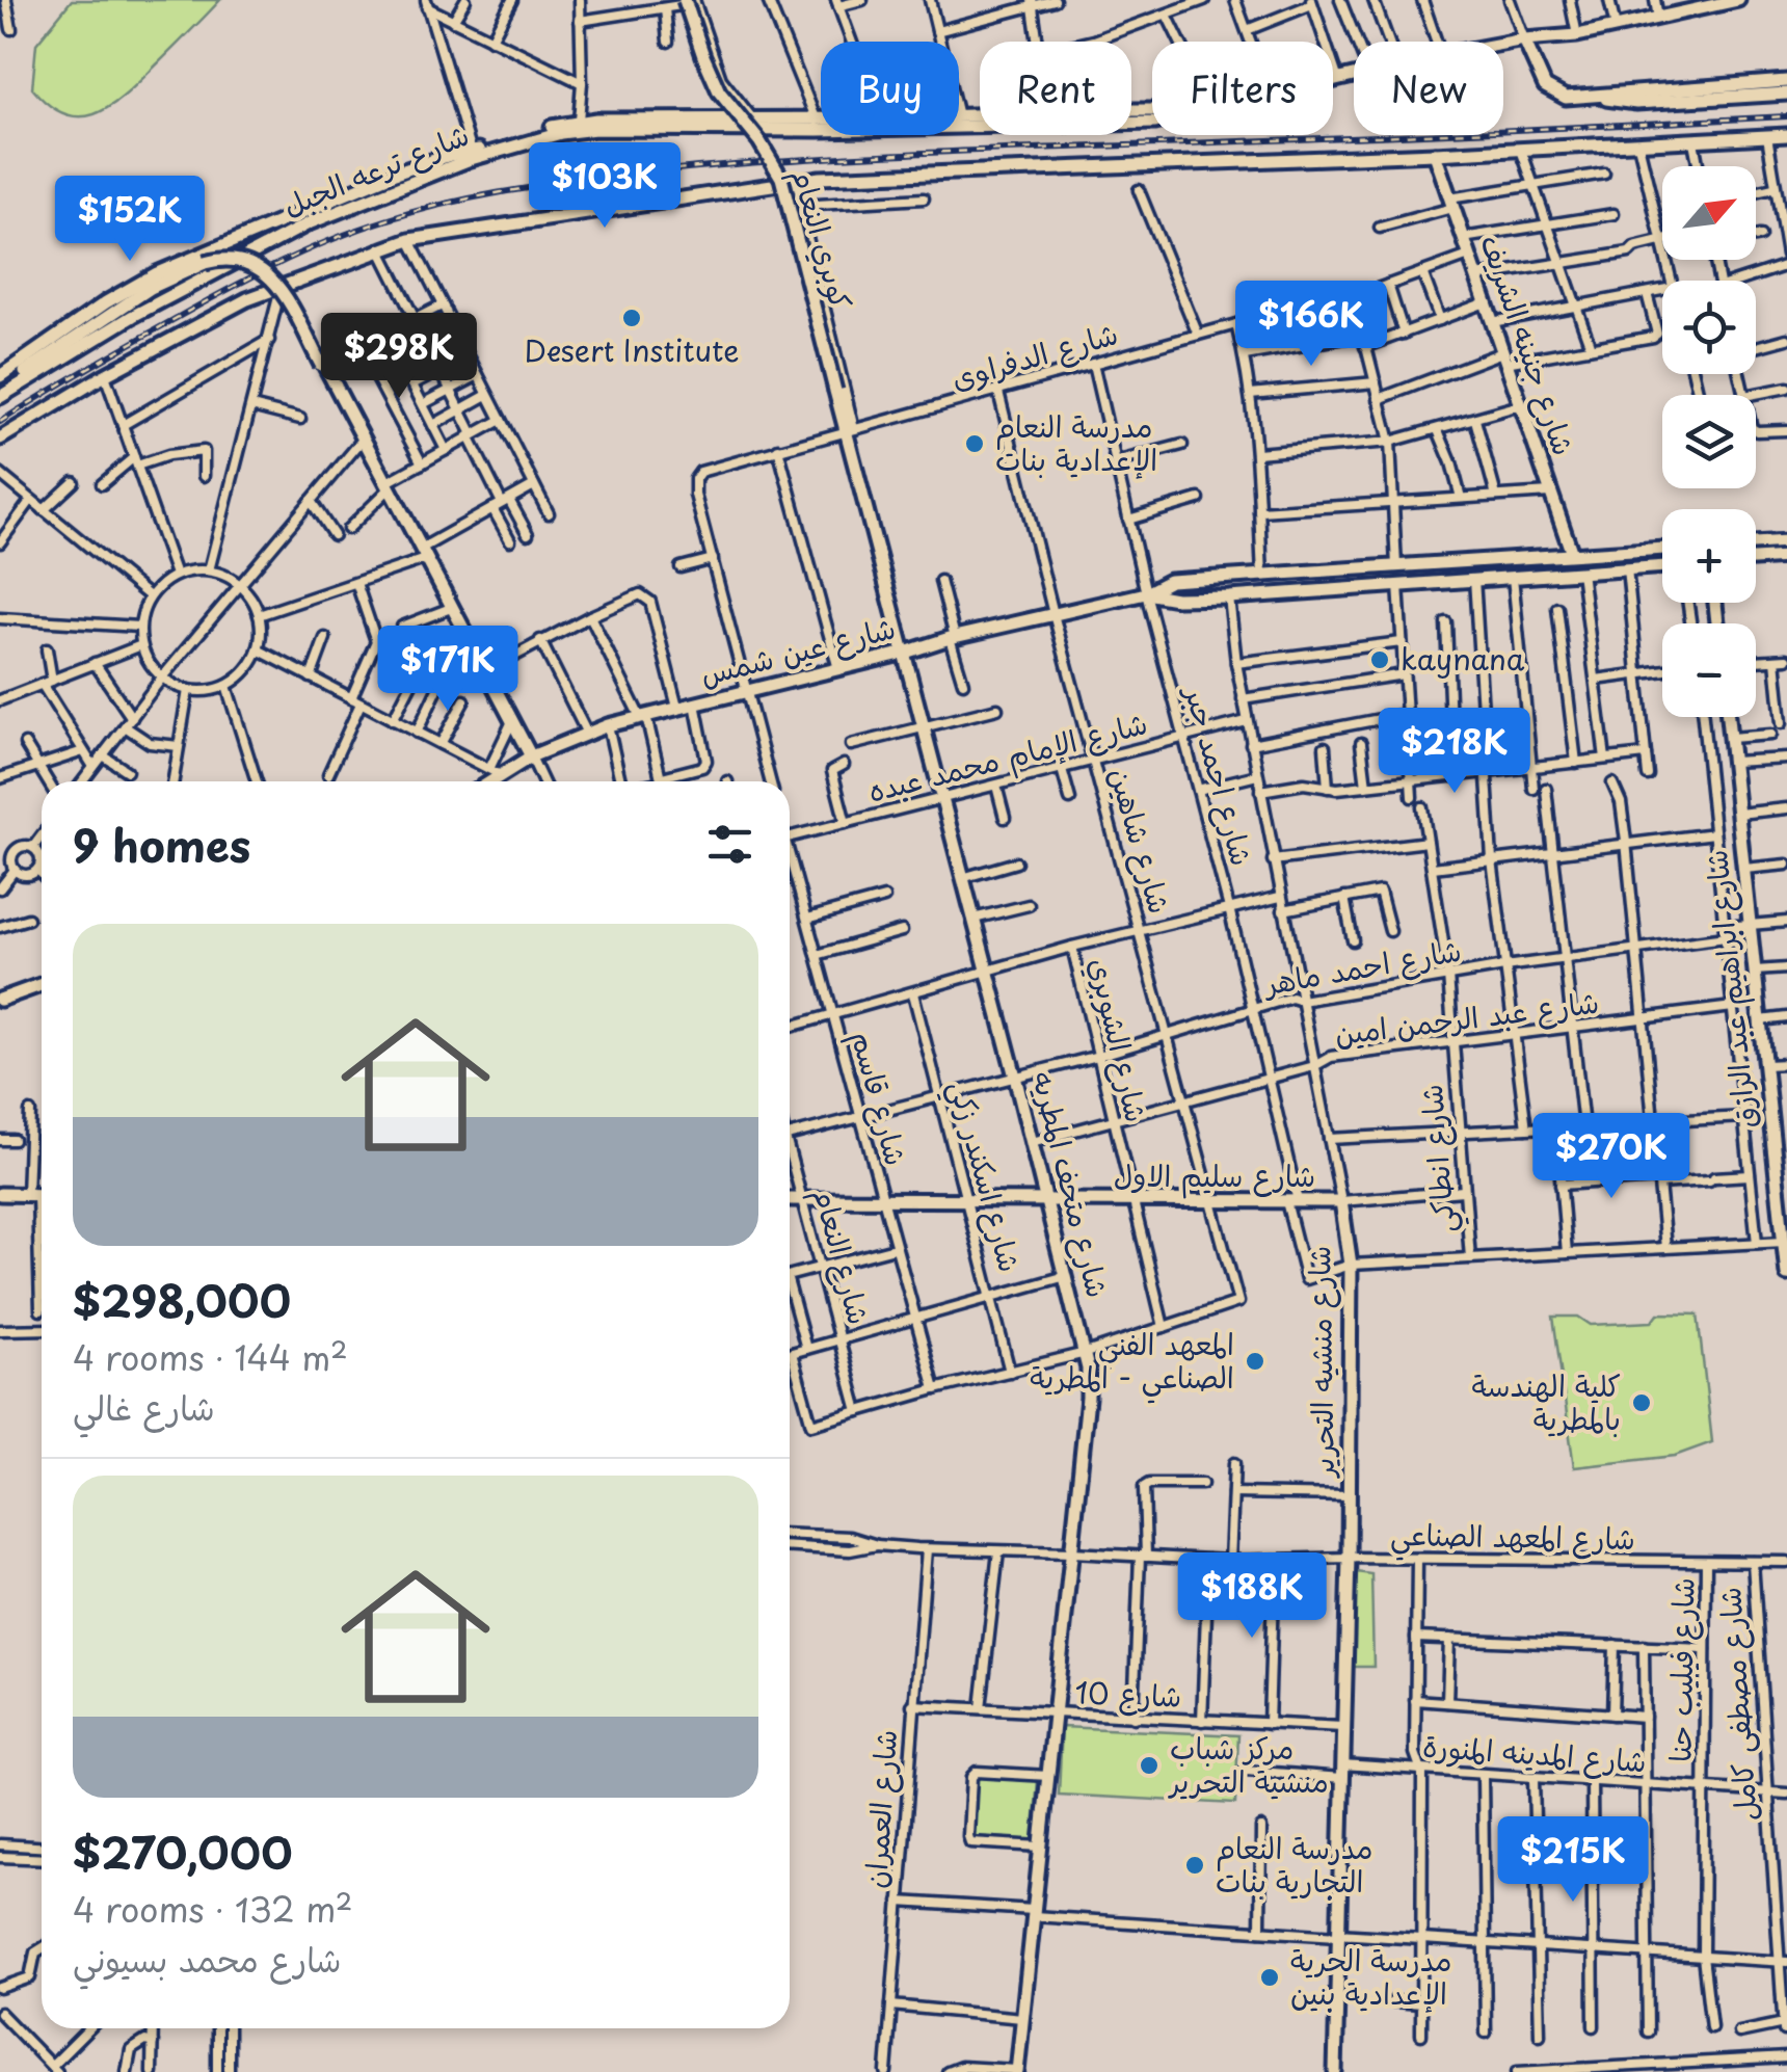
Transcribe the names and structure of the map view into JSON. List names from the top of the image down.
{
  "streets": {
    "street": [
      "شارع ترعه الجبل",
      "كوبري النعام",
      "شارع جنينه الشريف",
      "شارع الدفراوى",
      "شارع عين شمس",
      "شارع الإمام محمد عبده",
      "شارع احمد جبر",
      "شارع شاهين",
      "شارع احمد ماهر",
      "شارع ابراهيم عبد الرازق",
      "شارع عبد الرحمن امين",
      "شارع الشوبري",
      "شارع قاسم",
      "شارع انطاكي",
      "شارع اسكندر زكي",
      "شارع سليم الاول",
      "شارع متحف المطريه",
      "شارع النعام",
      "شارع منشيه التحرير",
      "شارع المعهد الصناعي",
      "شارع فيليب حنا",
      "شارع 10",
      "شارع مصطفى كامل",
      "شارع المدينه المنورة",
      "شارع العمران"
    ]
  },
  "crossings": [
    ["كوبري النعام", "شارع متحف المطريه"],
    ["شارع جنينه الشريف", "شارع الدفراوى"],
    ["شارع جنينه الشريف", "شارع عين شمس"],
    ["شارع الدفراوى", "شارع احمد جبر"],
    ["شارع الدفراوى", "شارع شاهين"],
    ["شارع الدفراوى", "شارع متحف المطريه"],
    ["شارع عين شمس", "شارع احمد جبر"],
    ["شارع عين شمس", "شارع شاهين"],
    ["شارع عين شمس", "شارع متحف المطريه"],
    ["شارع عين شمس", "شارع منشيه التحرير"],
    ["شارع الإمام محمد عبده", "شارع احمد جبر"],
    ["شارع الإمام محمد عبده", "شارع شاهين"],
    ["شارع الإمام محمد عبده", "شارع متحف المطريه"],
    ["شارع الإمام محمد عبده", "شارع منشيه التحرير"],
    ["شارع احمد جبر", "شارع احمد ماهر"],
    ["شارع احمد جبر", "شارع عبد الرحمن امين"],
    ["شارع احمد جبر", "شارع سليم الاول"],
    ["شارع احمد جبر", "شارع منشيه التحرير"],
    ["شارع شاهين", "شارع احمد ماهر"],
    ["شارع شاهين", "شارع عبد الرحمن امين"],
    ["شارع شاهين", "شارع الشوبري"],
    ["شارع شاهين", "شارع سليم الاول"],
    ["شارع احمد ماهر", "شارع ابراهيم عبد الرازق"],
    ["شارع احمد ماهر", "شارع الشوبري"],
    ["شارع احمد ماهر", "شارع قاسم"],
    ["شارع احمد ماهر", "شارع انطاكي"],
    ["شارع احمد ماهر", "شارع اسكندر زكي"],
    ["شارع احمد ماهر", "شارع متحف المطريه"],
    ["شارع احمد ماهر", "شارع منشيه التحرير"],
    ["شارع ابراهيم عبد الرازق", "شارع عبد الرحمن امين"],
    ["شارع عبد الرحمن امين", "شارع الشوبري"],
    ["شارع عبد الرحمن امين", "شارع انطاكي"],
    ["شارع عبد الرحمن امين", "شارع متحف المطريه"],
    ["شارع عبد الرحمن امين", "شارع منشيه التحرير"],
    ["شارع الشوبري", "شارع سليم الاول"],
    ["شارع قاسم", "شارع سليم الاول"],
    ["شارع انطاكي", "شارع سليم الاول"],
    ["شارع اسكندر زكي", "شارع سليم الاول"],
    ["شارع سليم الاول", "شارع متحف المطريه"],
    ["شارع سليم الاول", "شارع النعام"],
    ["شارع سليم الاول", "شارع منشيه التحرير"],
    ["شارع متحف المطريه", "شارع المعهد الصناعي"],
    ["شارع متحف المطريه", "شارع 10"],
    ["شارع منشيه التحرير", "شارع المعهد الصناعي"],
    ["شارع منشيه التحرير", "شارع 10"],
    ["شارع منشيه التحرير", "شارع المدينه المنورة"],
    ["شارع المعهد الصناعي", "شارع فيليب حنا"],
    ["شارع المعهد الصناعي", "شارع مصطفى كامل"],
    ["شارع المعهد الصناعي", "شارع العمران"],
    ["شارع فيليب حنا", "شارع المدينه المنورة"],
    ["شارع 10", "شارع العمران"],
    ["شارع مصطفى كامل", "شارع المدينه المنورة"]
  ],
  "places": [
    "Desert Institute",
    "مدرسة النعام الإعدادية بنات",
    "kaynana",
    "المعهد الفني الصناعي - المطرية",
    "كلية الهندسة بالمطرية",
    "مركز شباب منشية التحرير",
    "مدرسة النعام التجارية بنات",
    "مدرسة الحرية الإعدادية بنين"
  ],
  "north": "top right",
  "page": {
    "chip": [
      "Buy",
      "Rent",
      "Filters",
      "New"
    ],
    "price": [
      "$103K",
      "$152K",
      "$166K",
      "$298K",
      "$171K",
      "$218K",
      "$270K",
      "$188K",
      "$215K"
    ],
    "map_buttons": ["+", "−"],
    "heading": "9 homes",
    "list": [
      {
        "name": "$298,000",
        "note": "4 rooms · 144 m² · شارع غالي"
      },
      {
        "name": "$270,000",
        "note": "4 rooms · 132 m² · شارع محمد بسيوني"
      }
    ]
  }
}
